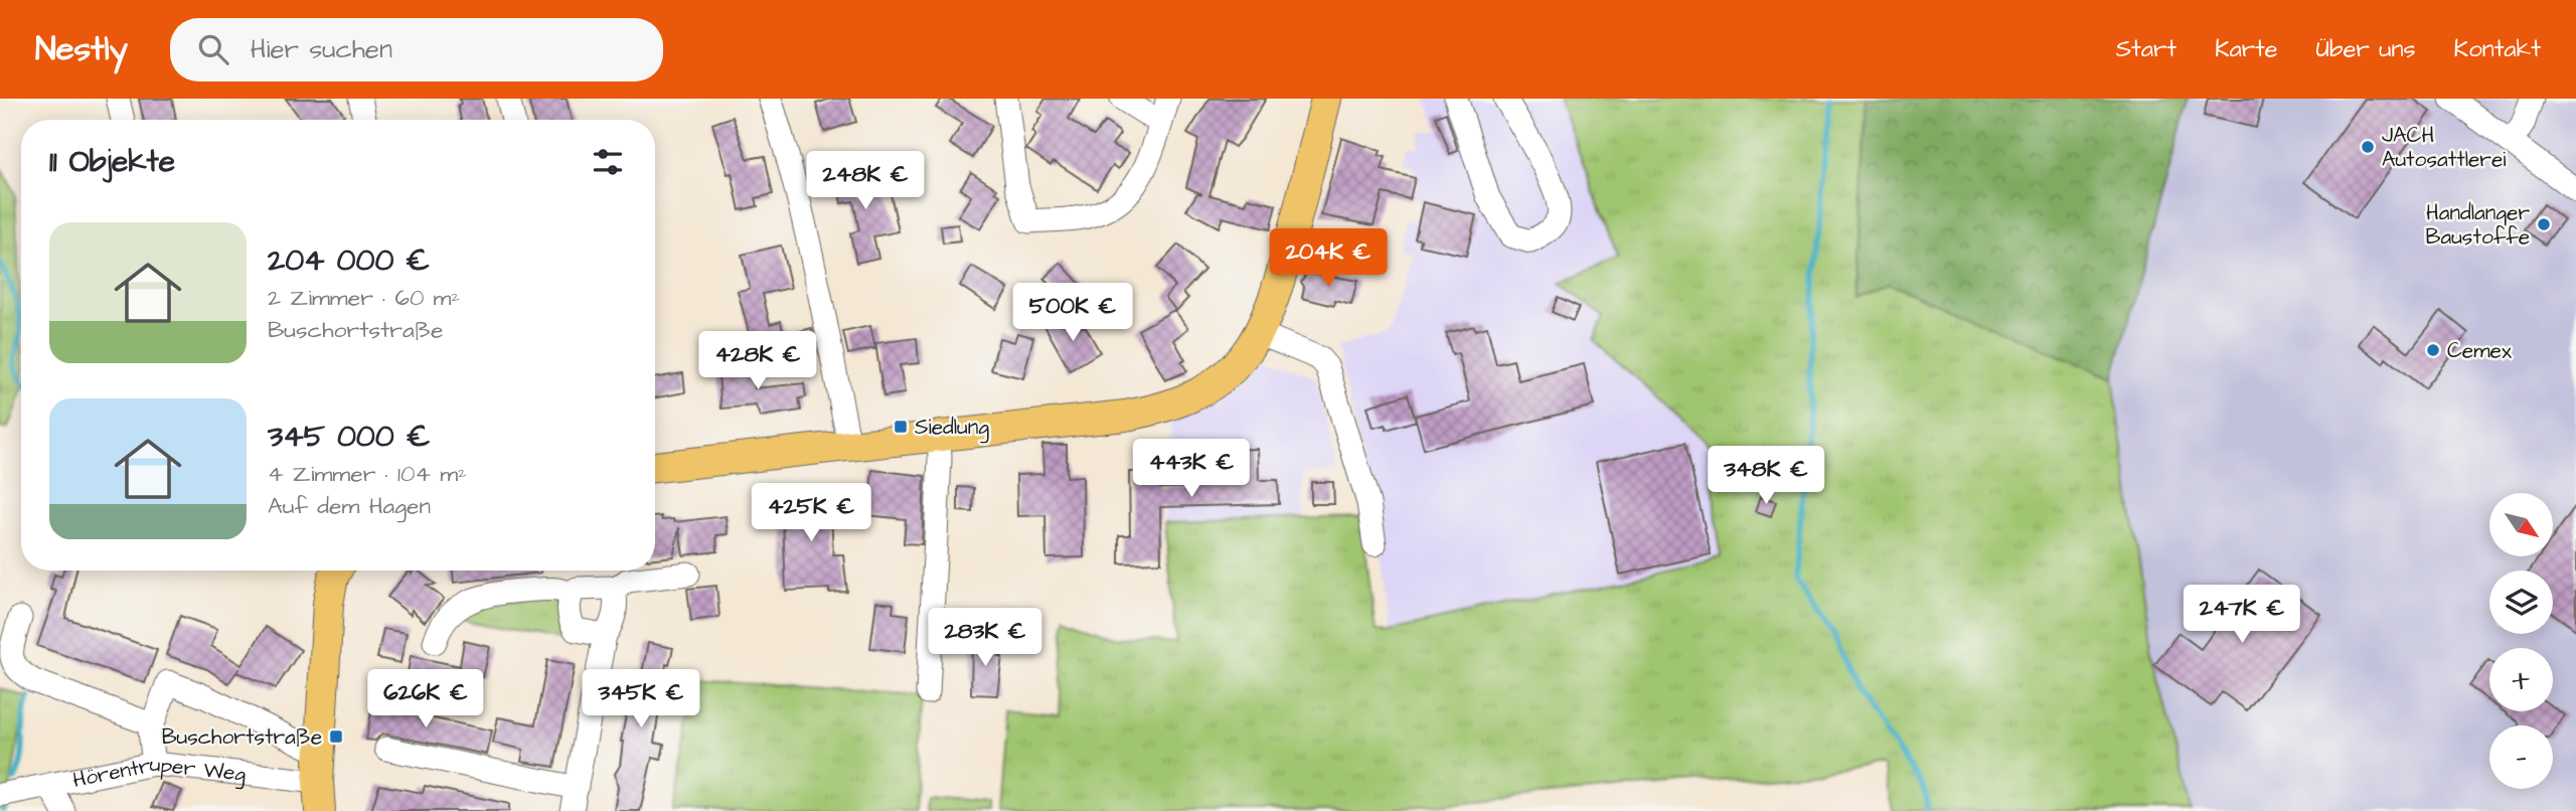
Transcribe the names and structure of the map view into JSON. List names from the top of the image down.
{
  "streets": {
    "street": ["Hörentruper Weg"]
  },
  "places": {
    "other": ["JACH Autosattlerei", "Handlanger Baustoffe", "Cemex"],
    "transit": ["Siedlung", "Buschortstraße"]
  },
  "north": "bottom right",
  "page": {
    "header": "Nestly",
    "search": "Hier suchen",
    "nav": [
      "Start",
      "Karte",
      "Über uns",
      "Kontakt"
    ],
    "heading": "11 Objekte",
    "price": [
      "248K €",
      "204K €",
      "500K €",
      "428K €",
      "443K €",
      "348K €",
      "425K €",
      "247K €",
      "283K €",
      "626K €",
      "345K €"
    ],
    "list": [
      {
        "name": "204 000 €",
        "note": "2 Zimmer · 60 m² · Buschortstraße"
      },
      {
        "name": "345 000 €",
        "note": "4 Zimmer · 104 m² · Auf dem Hagen"
      }
    ],
    "map_buttons": ["+", "−"]
  }
}
